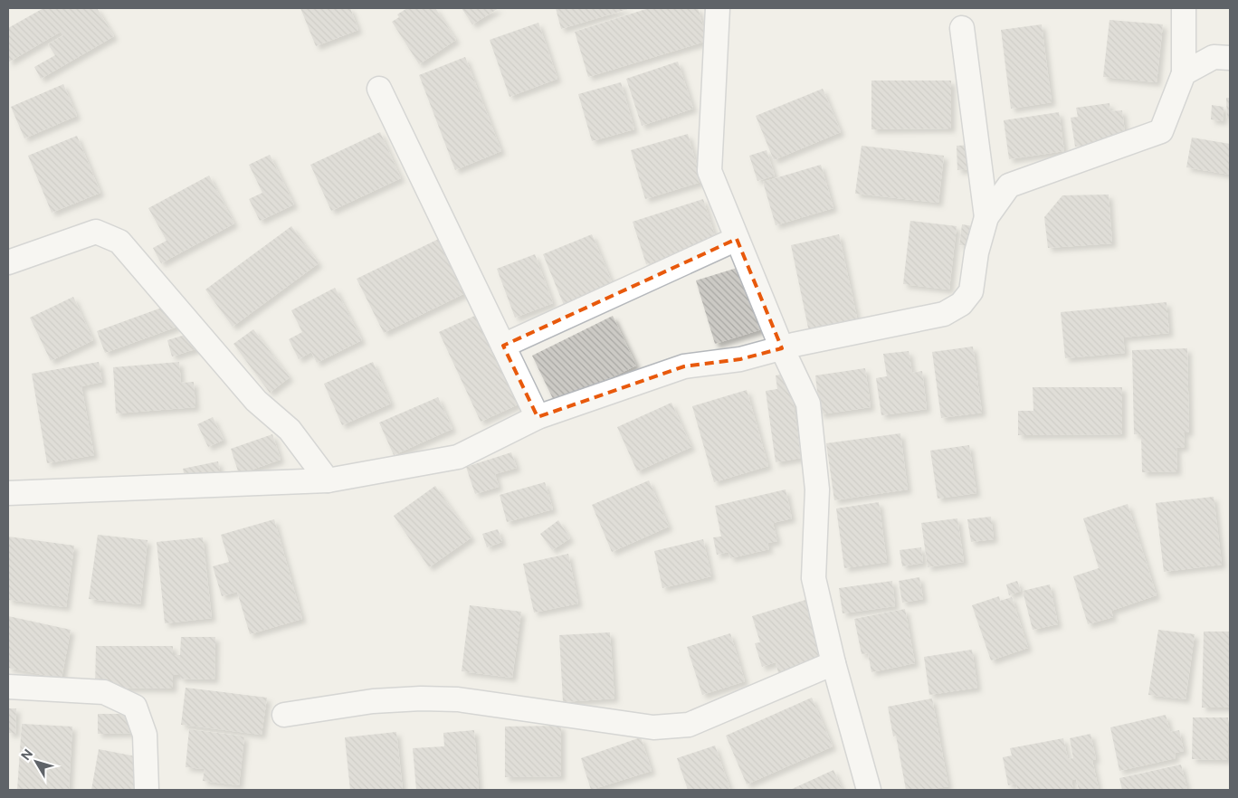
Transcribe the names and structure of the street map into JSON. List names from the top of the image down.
{
  "north": "top left"
}
